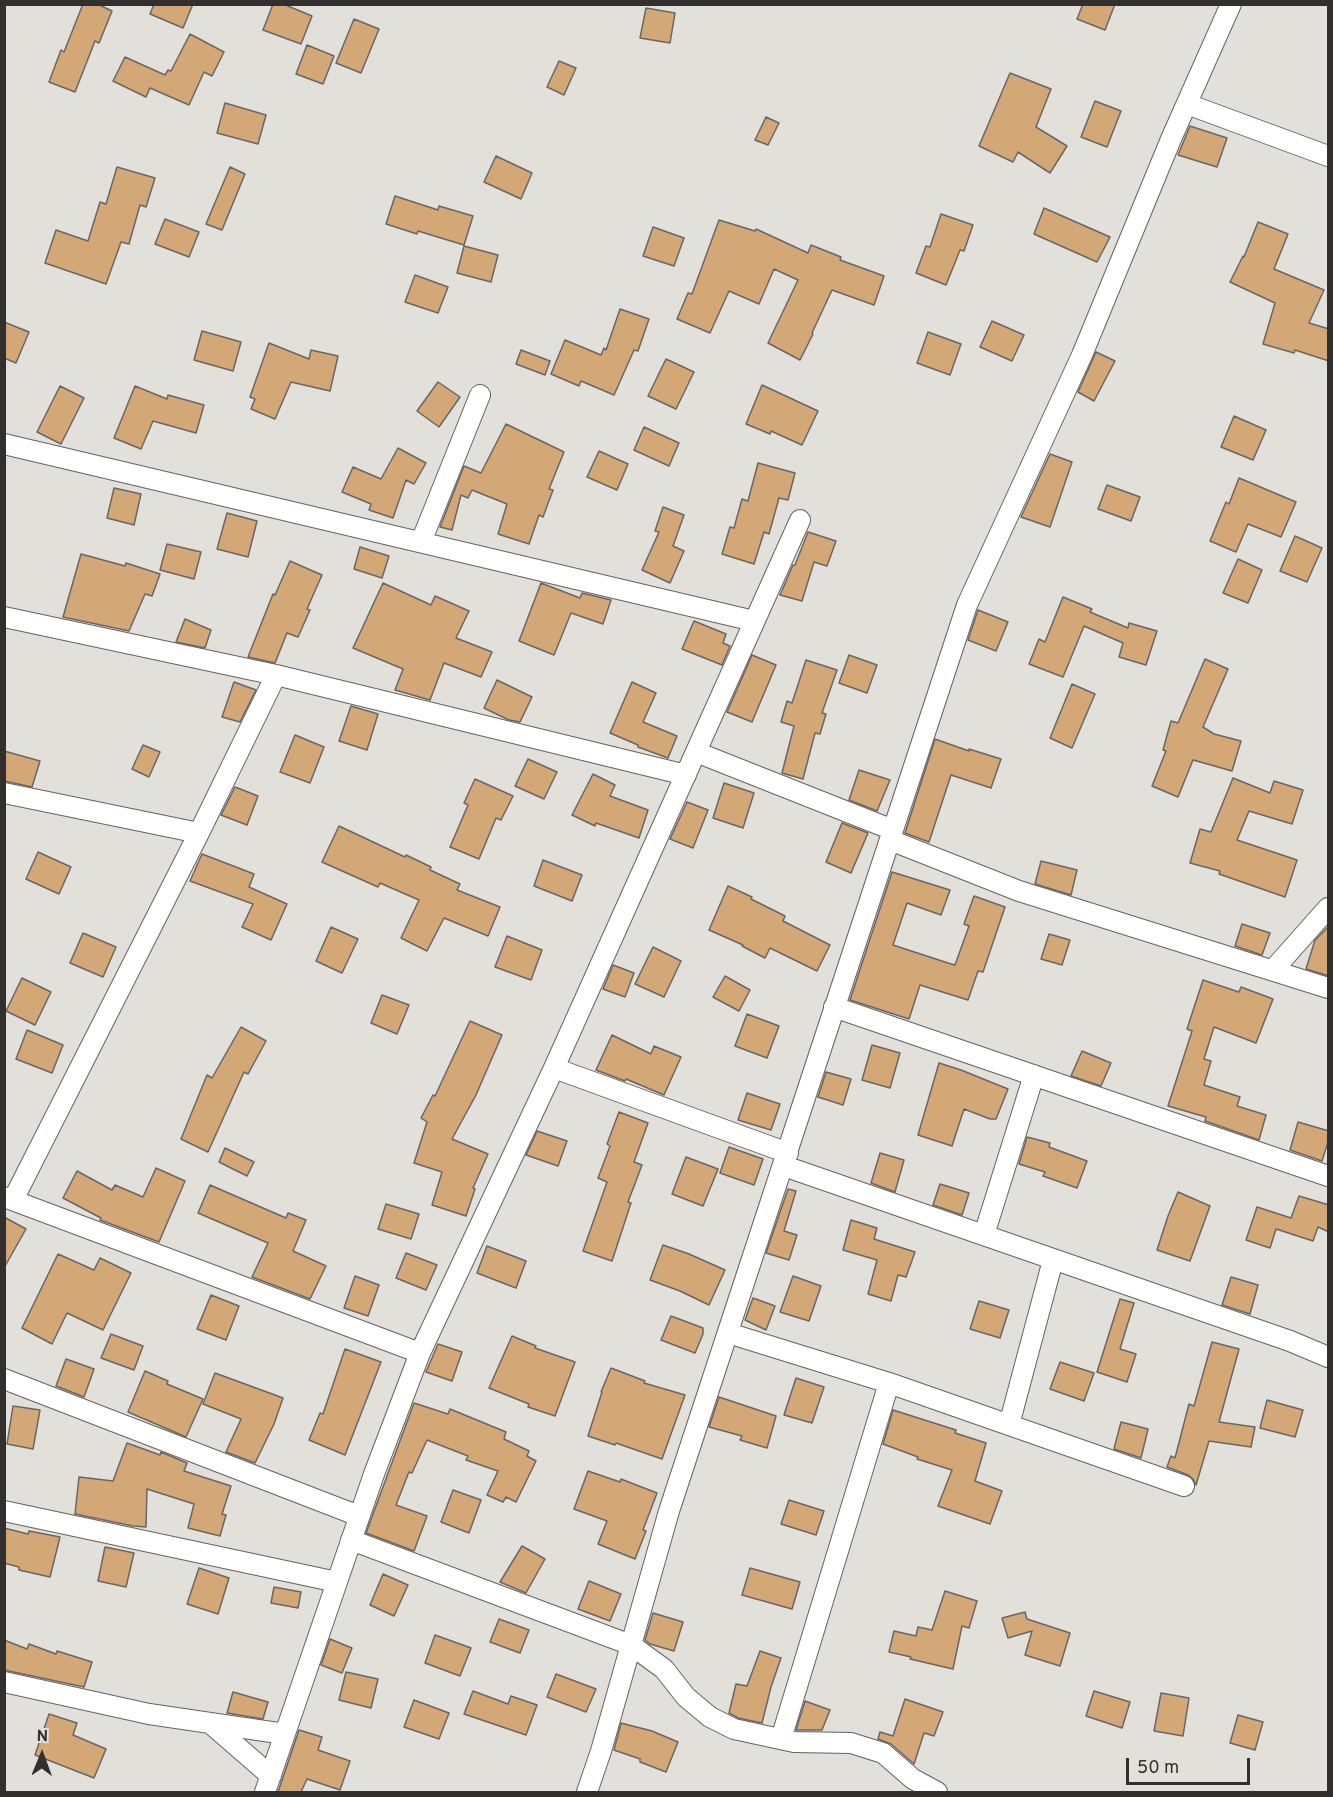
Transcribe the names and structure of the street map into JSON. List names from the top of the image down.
{
  "scale_bar": "50 m",
  "north": "top"
}
